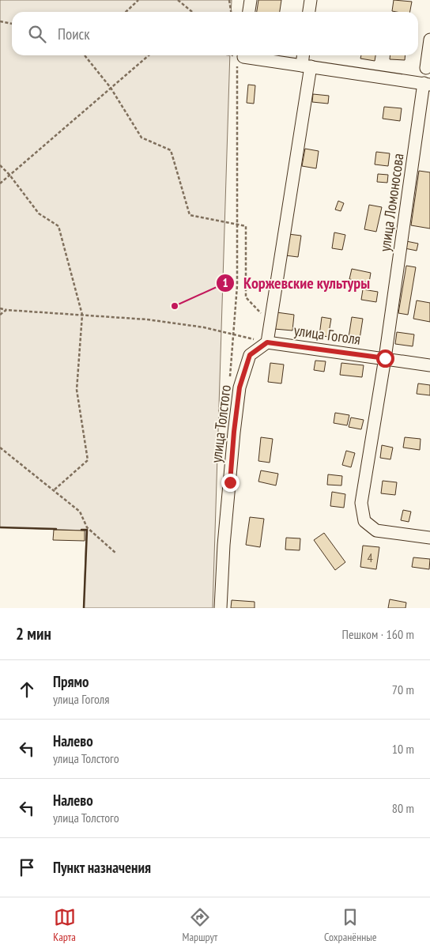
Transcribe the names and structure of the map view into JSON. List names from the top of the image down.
{
  "streets": {
    "street": ["улица Ломоносова", "улица Гоголя", "улица Толстого"]
  },
  "crossings": [
    ["улица Ломоносова", "улица Гоголя"],
    ["улица Гоголя", "улица Толстого"]
  ],
  "places": ["Коржевские культуры"],
  "house_numbers": ["4"],
  "page": {
    "search": "Поиск",
    "heading": ["2 мин", "Пешком · 160 m"],
    "list": [
      ["Прямо", "улица Гоголя", "70 m"],
      ["Налево", "улица Толстого", "10 m"],
      ["Налево", "улица Толстого", "80 m"],
      "Пункт назначения"
    ],
    "nav": ["Карта", "Маршрут", "Сохранённые"]
  }
}
